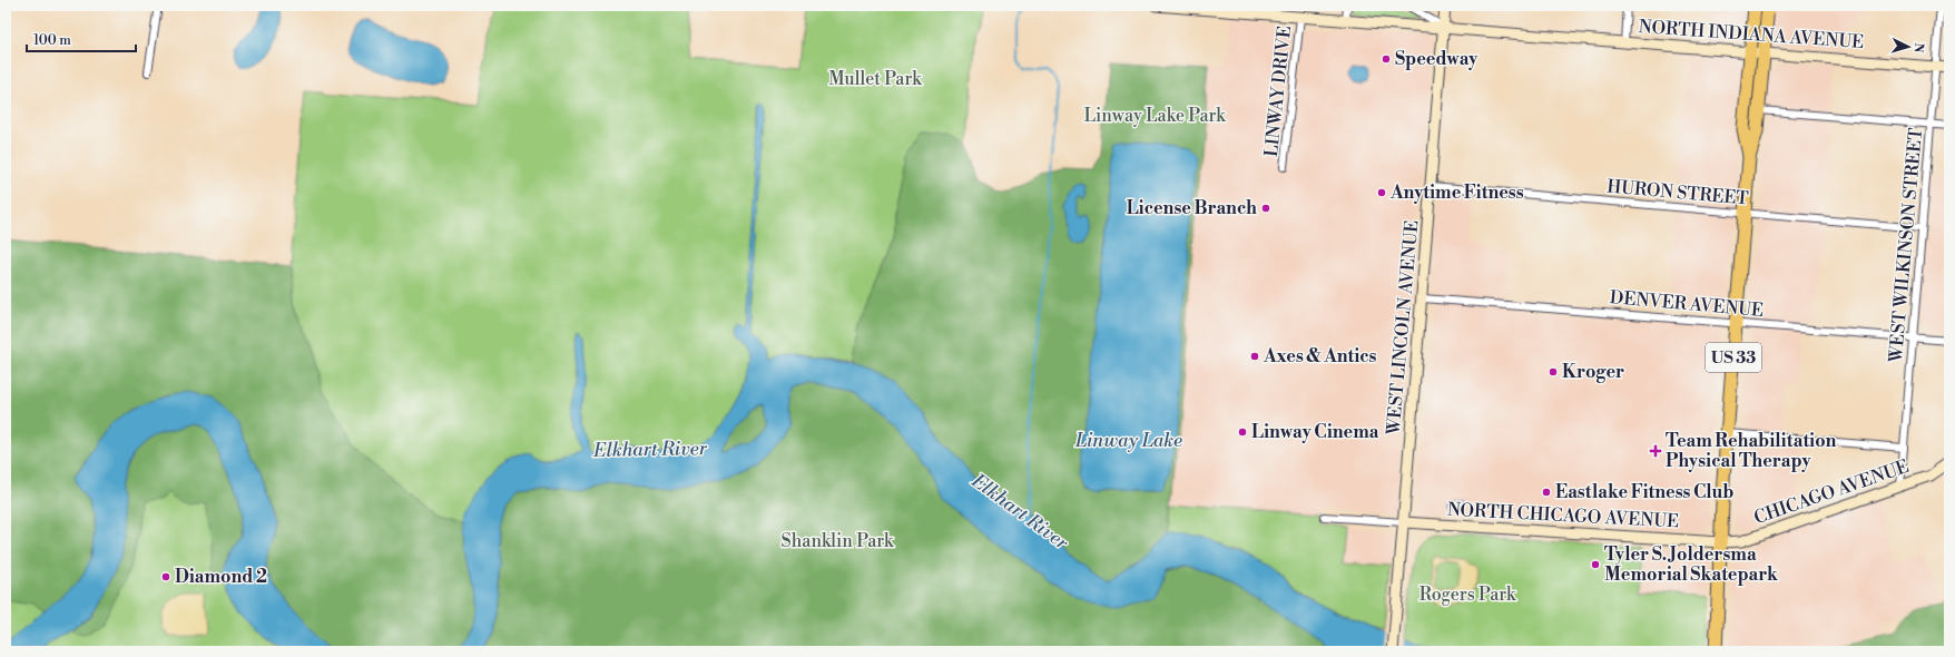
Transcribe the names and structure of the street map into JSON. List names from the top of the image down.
{
  "streets": {
    "highway": ["US 33"],
    "street": [
      "NORTH INDIANA AVENUE",
      "LINWAY DRIVE",
      "HURON STREET",
      "WEST WILKINSON STREET",
      "DENVER AVENUE",
      "WEST LINCOLN AVENUE",
      "CHICAGO AVENUE",
      "NORTH CHICAGO AVENUE"
    ]
  },
  "crossings": [
    ["NORTH INDIANA AVENUE", "LINWAY DRIVE"],
    ["NORTH INDIANA AVENUE", "WEST WILKINSON STREET"],
    ["NORTH INDIANA AVENUE", "WEST LINCOLN AVENUE"],
    ["NORTH INDIANA AVENUE", "US 33"],
    ["HURON STREET", "WEST WILKINSON STREET"],
    ["HURON STREET", "WEST LINCOLN AVENUE"],
    ["HURON STREET", "US 33"],
    ["WEST WILKINSON STREET", "DENVER AVENUE"],
    ["WEST WILKINSON STREET", "CHICAGO AVENUE"],
    ["DENVER AVENUE", "WEST LINCOLN AVENUE"],
    ["DENVER AVENUE", "US 33"],
    ["WEST LINCOLN AVENUE", "NORTH CHICAGO AVENUE"],
    ["US 33", "CHICAGO AVENUE"],
    ["US 33", "NORTH CHICAGO AVENUE"],
    ["CHICAGO AVENUE", "NORTH CHICAGO AVENUE"]
  ],
  "water": ["Linway Lake", "Elkhart River"],
  "parks": [
    "Mullet Park",
    "Linway Lake Park",
    "Shanklin Park",
    "Rogers Park"
  ],
  "places": {
    "other": [
      "Speedway",
      "Anytime Fitness",
      "License Branch",
      "Axes & Antics",
      "Kroger",
      "Linway Cinema",
      "Eastlake Fitness Club",
      "Tyler S. Joldersma Memorial Skatepark",
      "Diamond 2"
    ],
    "health": ["Team Rehabilitation Physical Therapy"]
  },
  "scale_bar": "100 m",
  "north": "right"
}
